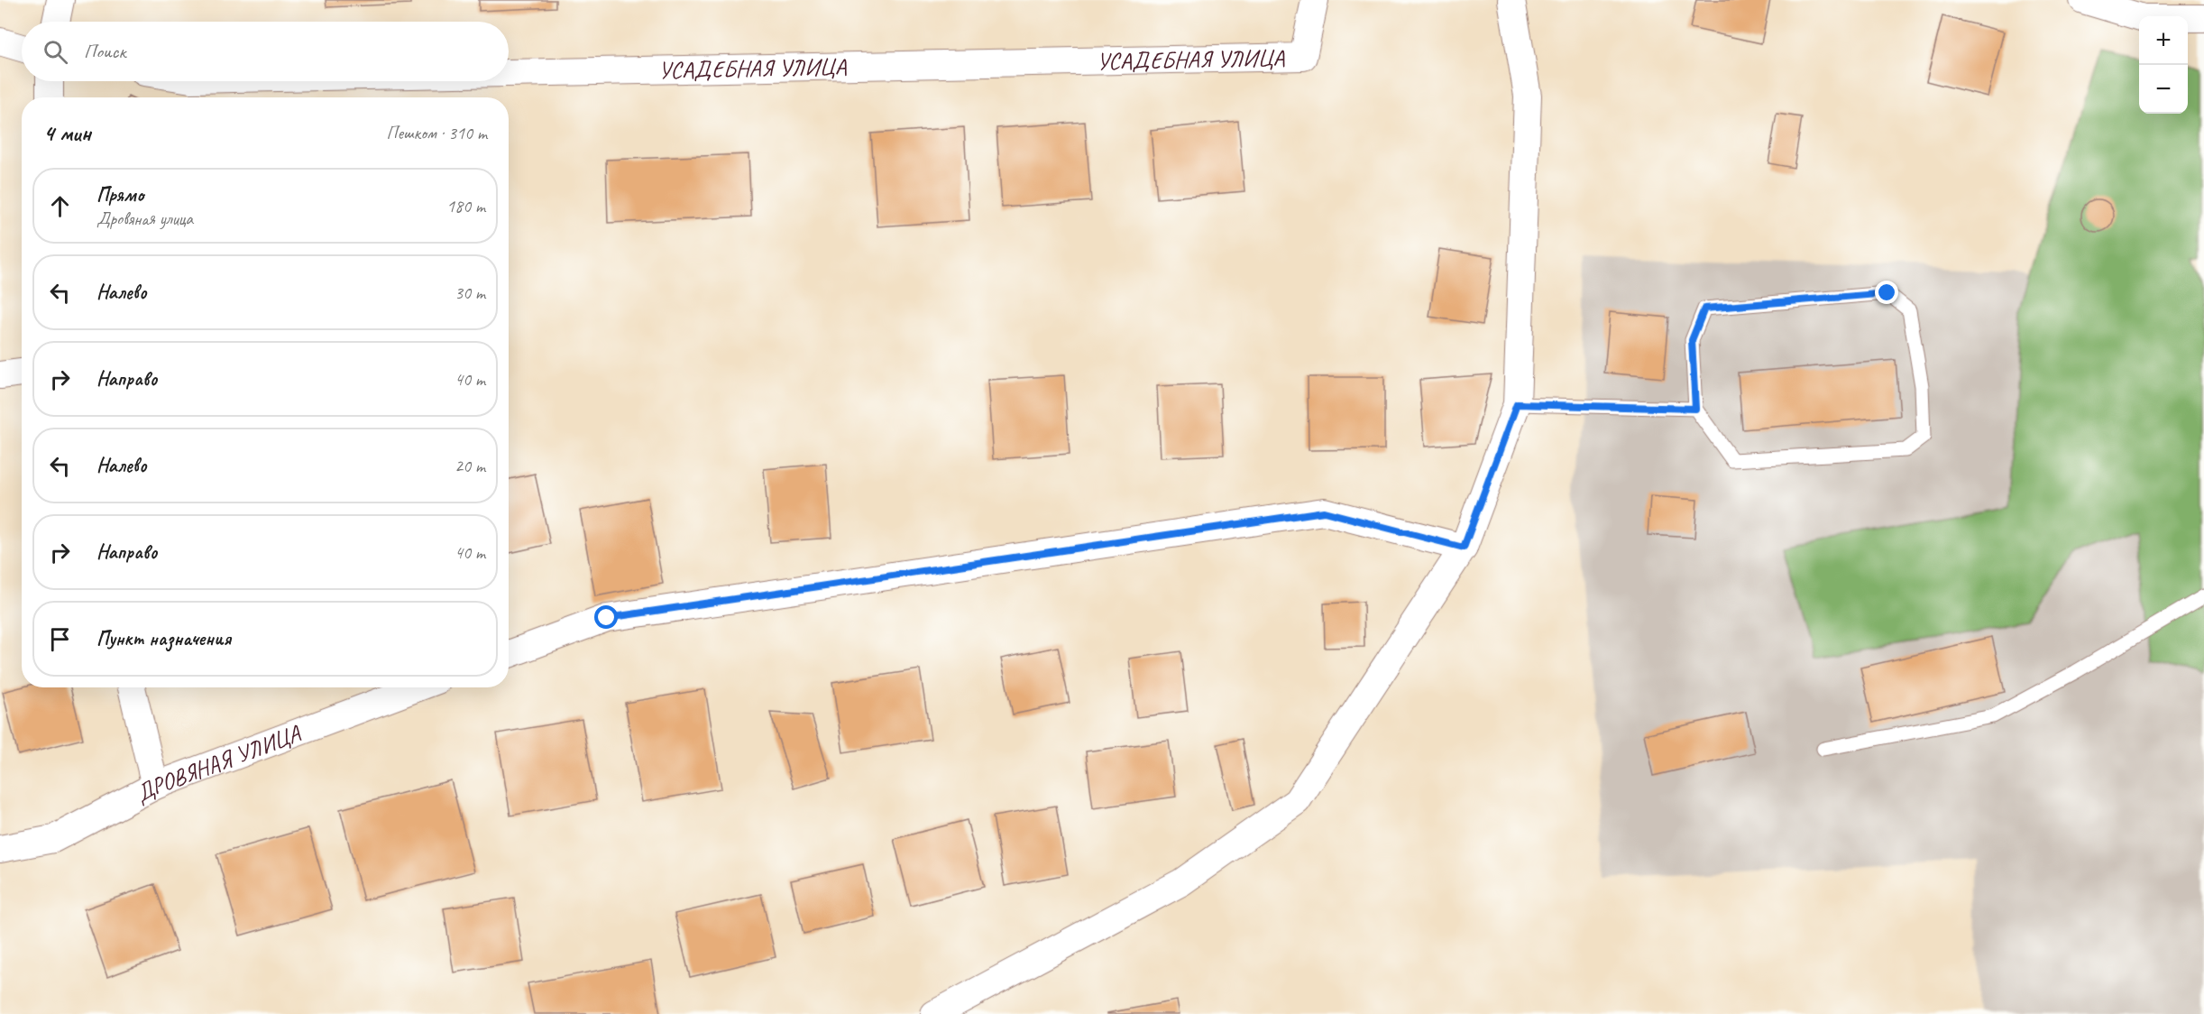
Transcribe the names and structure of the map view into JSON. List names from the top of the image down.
{
  "streets": {
    "street": ["УСАДЕБНАЯ УЛИЦА", "ДРОВЯНАЯ УЛИЦА"]
  },
  "page": {
    "map_buttons": ["+", "−"],
    "search": "Поиск",
    "heading": ["4 мин", "Пешком · 310 m"],
    "list": [
      ["Прямо", "Дровяная улица", "180 m"],
      ["Налево", "30 m"],
      ["Направо", "40 m"],
      ["Налево", "20 m"],
      ["Направо", "40 m"],
      "Пункт назначения"
    ]
  }
}
